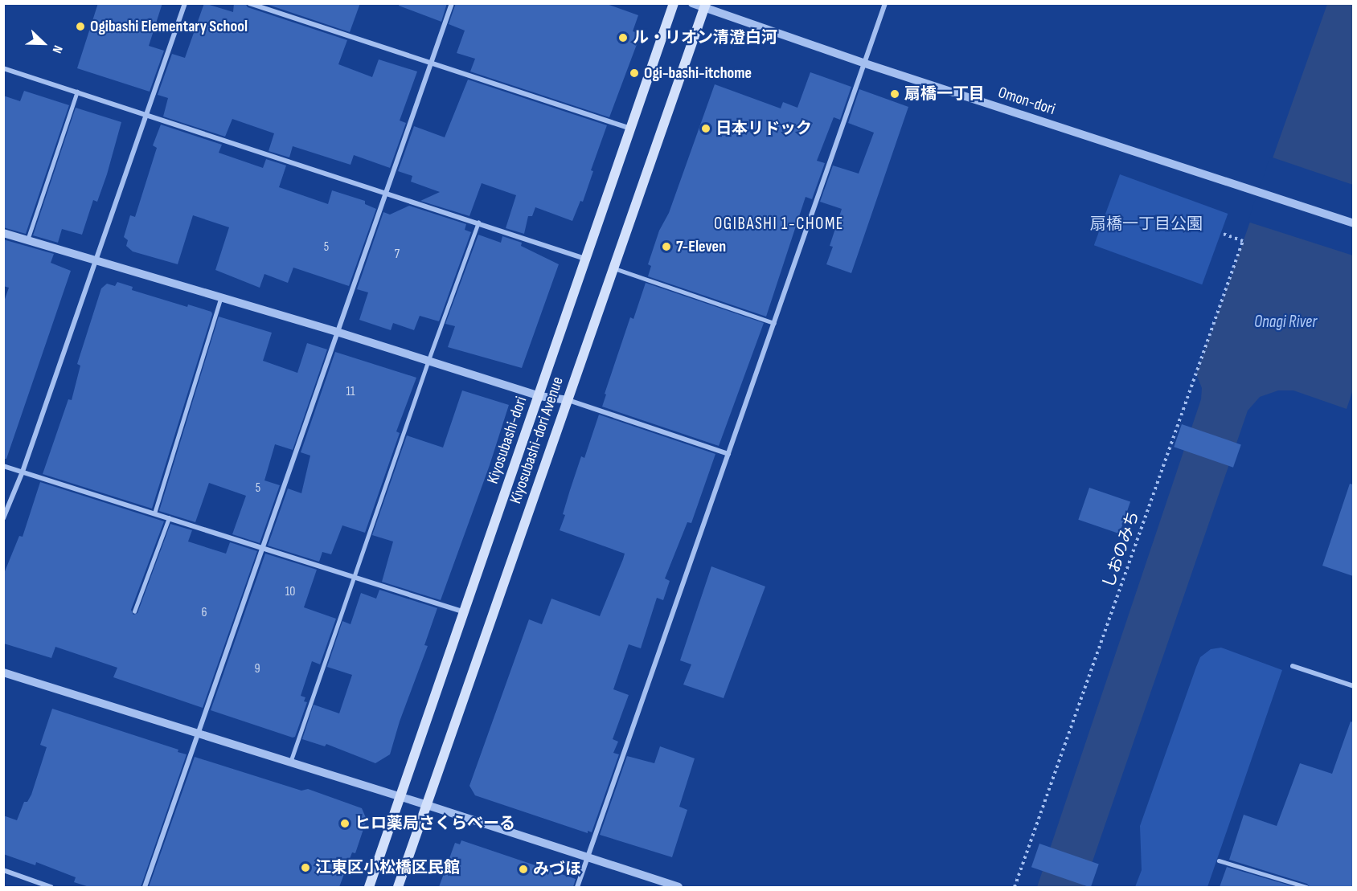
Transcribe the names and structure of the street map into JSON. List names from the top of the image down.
{
  "streets": {
    "main road": ["Kiyosubashi-dori", "Kiyosubashi-dori Avenue"],
    "street": ["Omon-dori"],
    "path": ["しおのみち"]
  },
  "crossings": [
    ["Omon-dori", "Kiyosubashi-dori Avenue"]
  ],
  "districts": ["OGIBASHI 1-CHOME"],
  "water": ["Onagi River"],
  "parks": ["扇橋一丁目公園"],
  "places": [
    "Ogibashi Elementary School",
    "ル・リオン清澄白河",
    "Ogi-bashi-itchome",
    "扇橋一丁目",
    "日本リドック",
    "7-Eleven",
    "ヒロ薬局さくらべーる",
    "江東区小松橋区民館",
    "みづほ"
  ],
  "house_numbers": [
    "5",
    "7",
    "11",
    "5",
    "10",
    "6",
    "9"
  ],
  "north": "bottom right"
}
